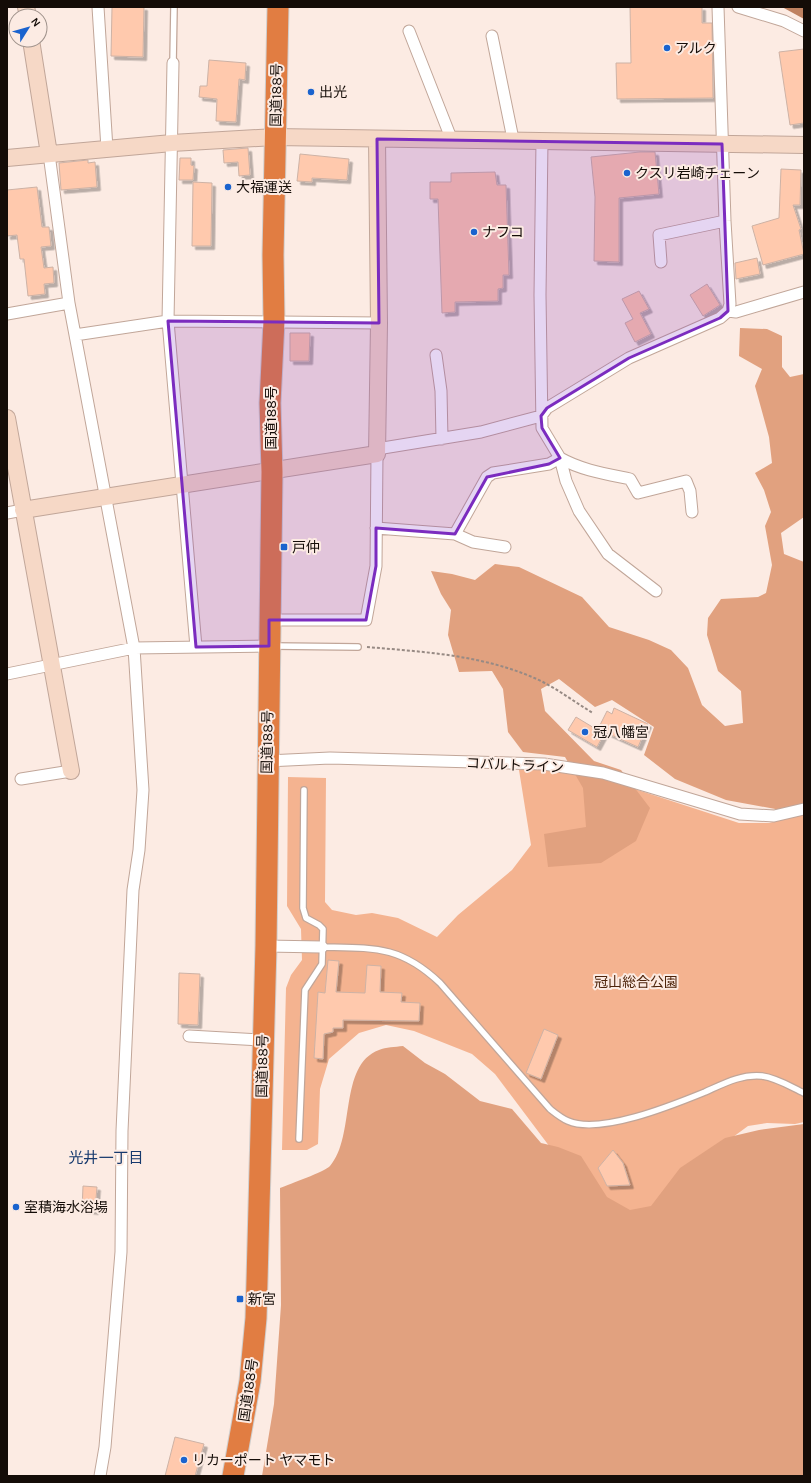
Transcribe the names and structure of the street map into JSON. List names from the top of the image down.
{
  "streets": {
    "highway": ["国道188号"],
    "street": ["コバルトライン"]
  },
  "crossings": [
    ["国道188号", "コバルトライン"]
  ],
  "districts": ["光井一丁目"],
  "parks": ["冠山総合公園"],
  "places": {
    "other": [
      "アルク",
      "出光",
      "クスリ岩崎チェーン",
      "大福運送",
      "ナフコ",
      "冠八幡宮",
      "室積海水浴場",
      "リカーポート ヤマモト"
    ],
    "transit": ["戸仲", "新宮"]
  },
  "north": "top right"
}
